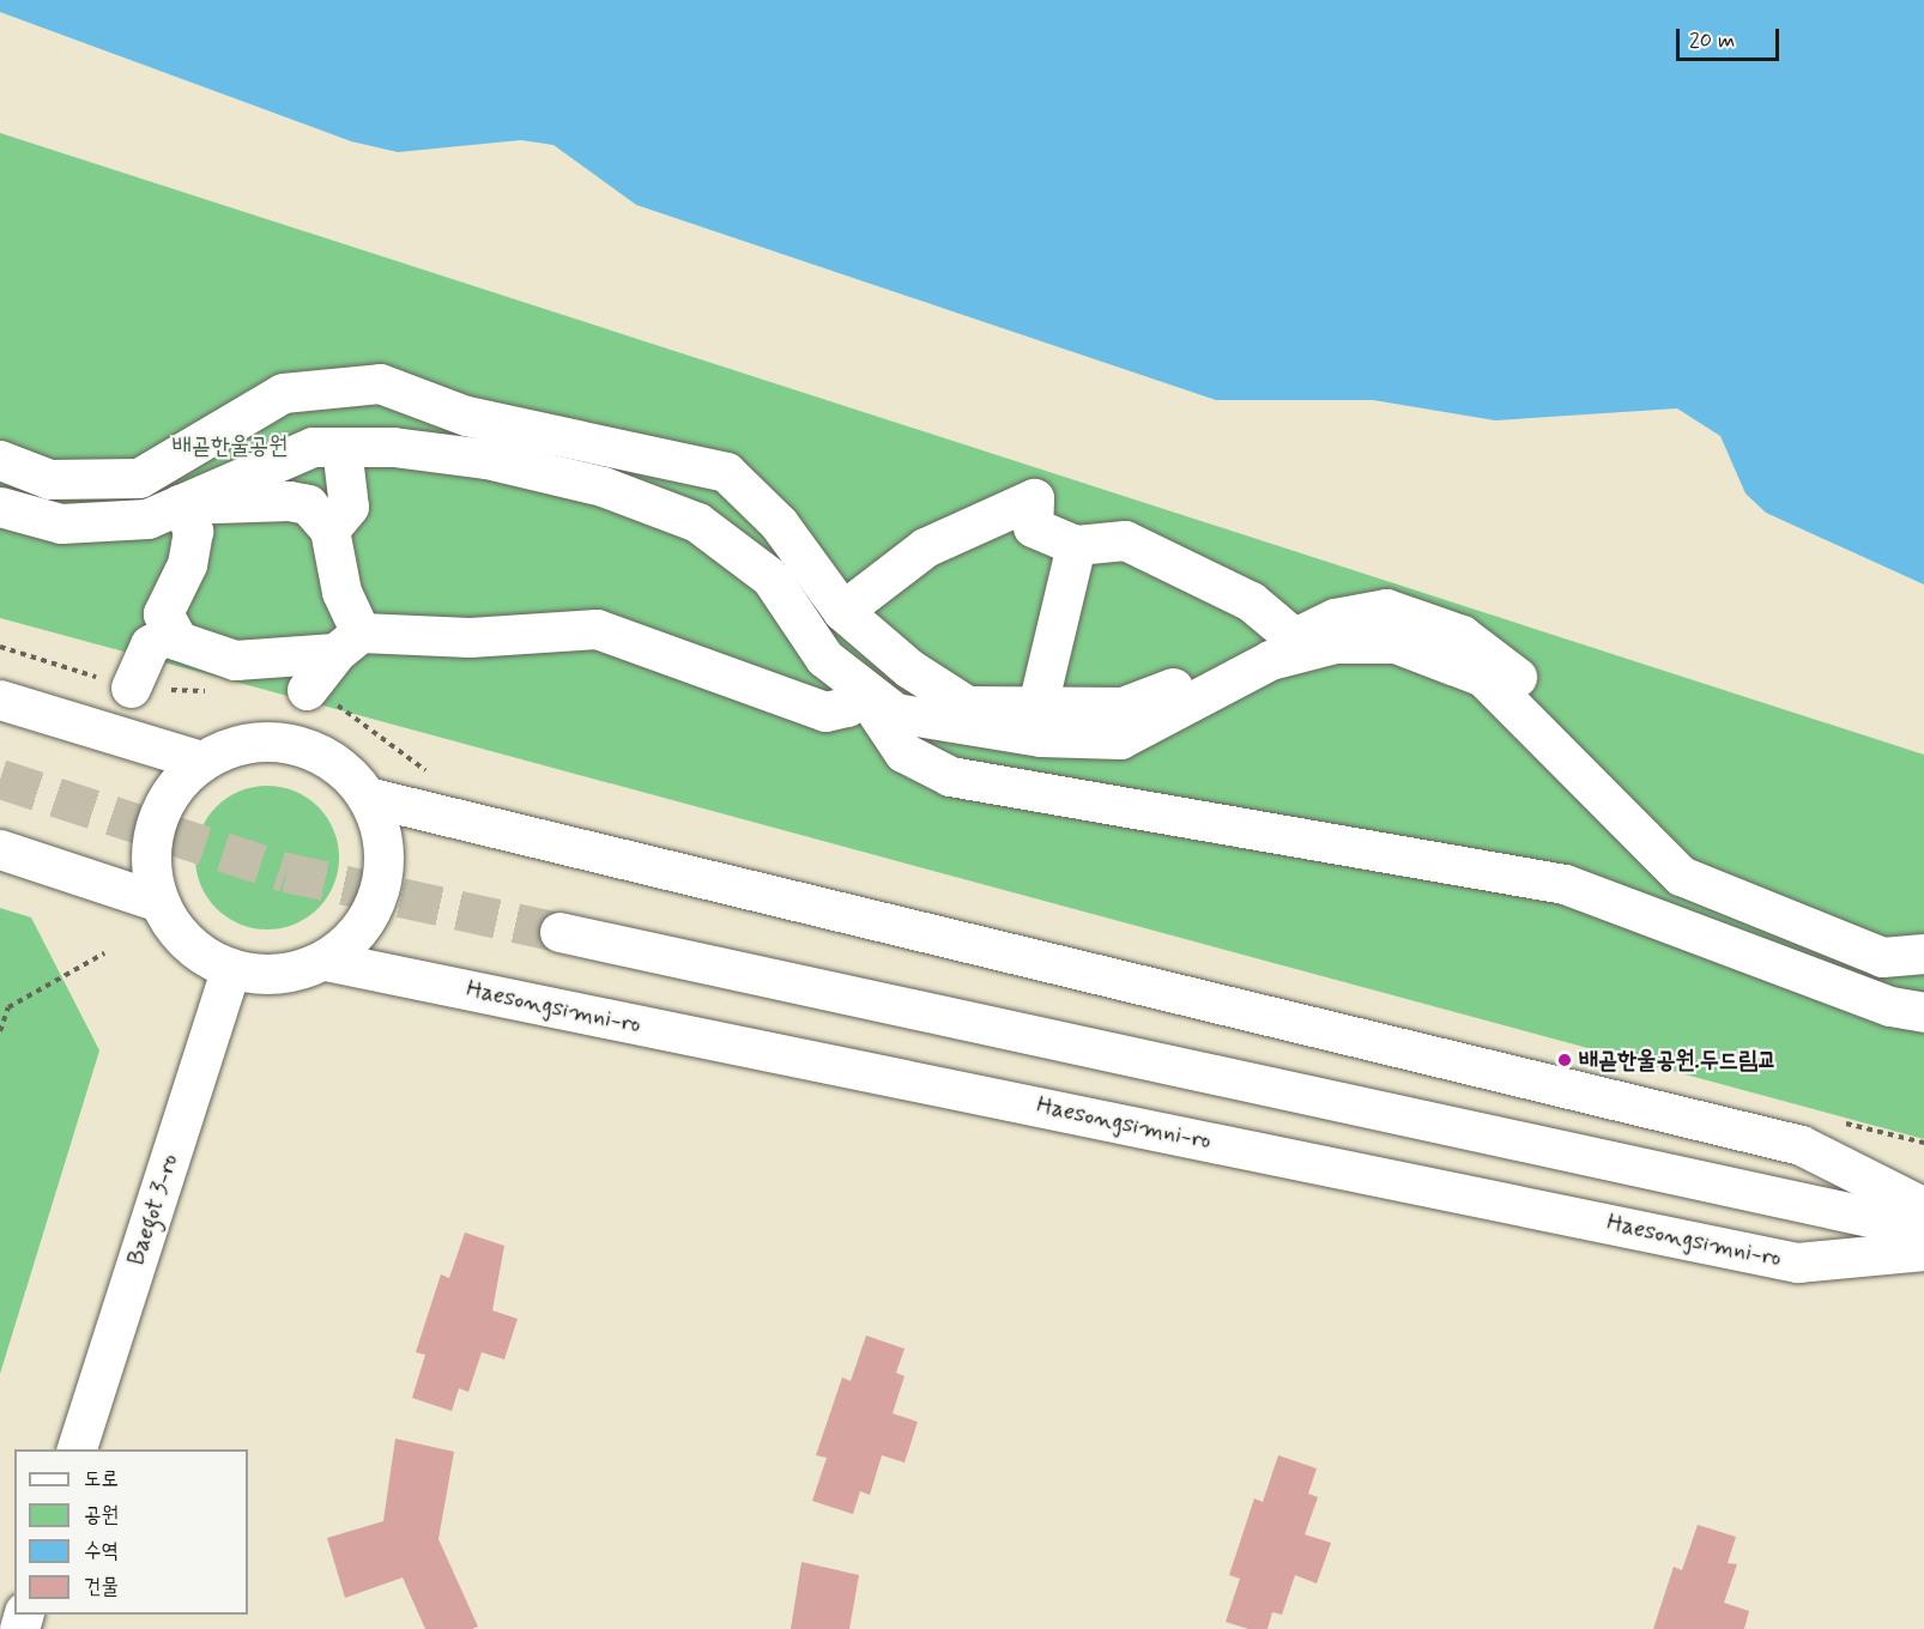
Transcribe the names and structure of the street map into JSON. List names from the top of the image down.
{
  "streets": {
    "street": ["Haesongsimni-ro", "Baegot 3-ro"]
  },
  "crossings": [
    ["Haesongsimni-ro", "Baegot 3-ro"]
  ],
  "parks": ["배곧한울공원"],
  "places": ["배곧한울공원.두드림교"],
  "legend": [
    "도로",
    "공원",
    "수역",
    "건물"
  ],
  "scale_bar": "20 m"
}
